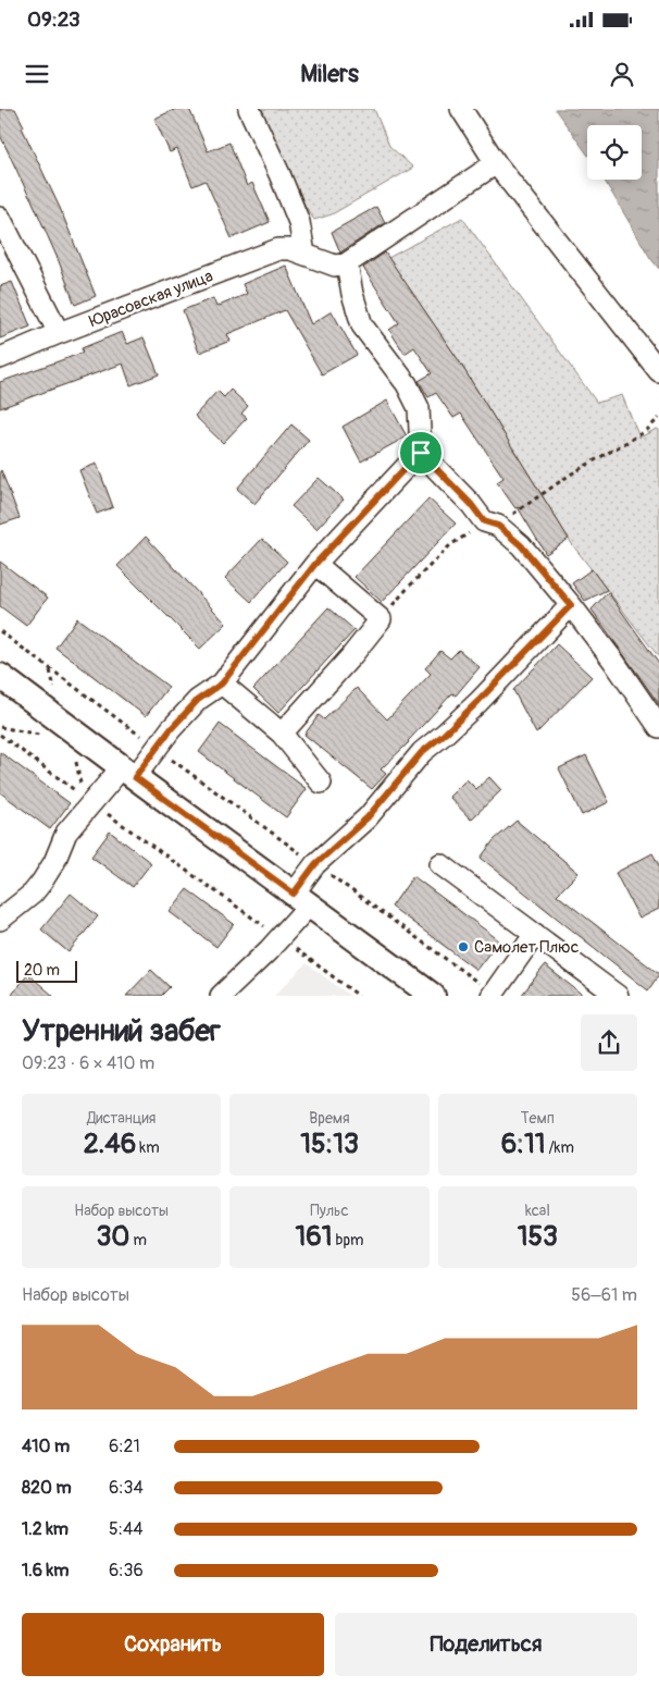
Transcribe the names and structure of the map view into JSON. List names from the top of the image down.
{
  "streets": {
    "street": ["Юрасовская улица"]
  },
  "places": ["Самолет Плюс"],
  "scale_bar": "20 m",
  "page": {
    "status": "09:23",
    "header": "Milers",
    "scale": "20 m",
    "heading": ["Утренний забег", "09:23 · 6 × 410 m"],
    "stats": [
      ["Дистанция", "2.46 km"],
      ["Время", "15:13"],
      ["Темп", "6:11 /km"],
      ["Набор высоты", "30 m"],
      ["Пульс", "161 bpm"],
      ["kcal", "153"]
    ],
    "chart": ["Набор высоты", "56–61 m"],
    "list": [
      {
        "name": "410 m",
        "note": "6:21"
      },
      {
        "name": "820 m",
        "note": "6:34"
      },
      {
        "name": "1.2 km",
        "note": "5:44"
      },
      {
        "name": "1.6 km",
        "note": "6:36"
      }
    ],
    "buttons": ["Сохранить", "Поделиться"]
  }
}
